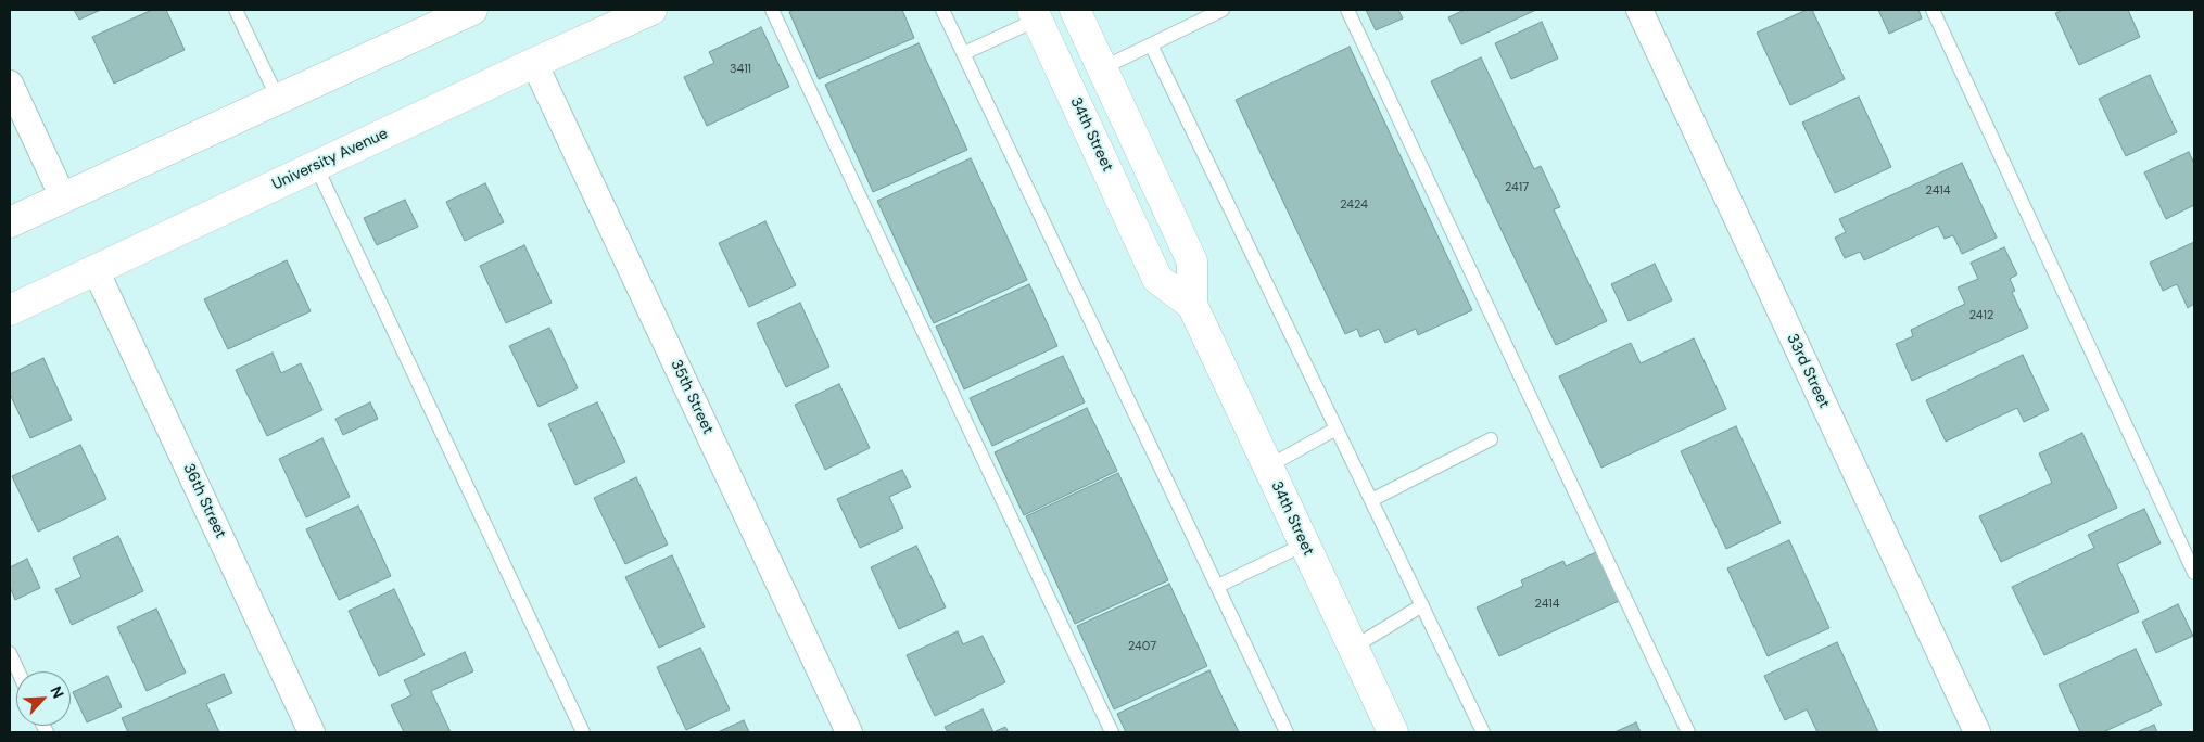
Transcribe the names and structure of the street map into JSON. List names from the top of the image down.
{
  "streets": {
    "main road": ["34th Street", "University Avenue"],
    "street": ["33rd Street", "35th Street", "36th Street"]
  },
  "crossings": [
    ["University Avenue", "35th Street"],
    ["University Avenue", "36th Street"]
  ],
  "house_numbers": [
    "3411",
    "2417",
    "2414",
    "2424",
    "2412",
    "2414",
    "2407"
  ],
  "north": "top right"
}
